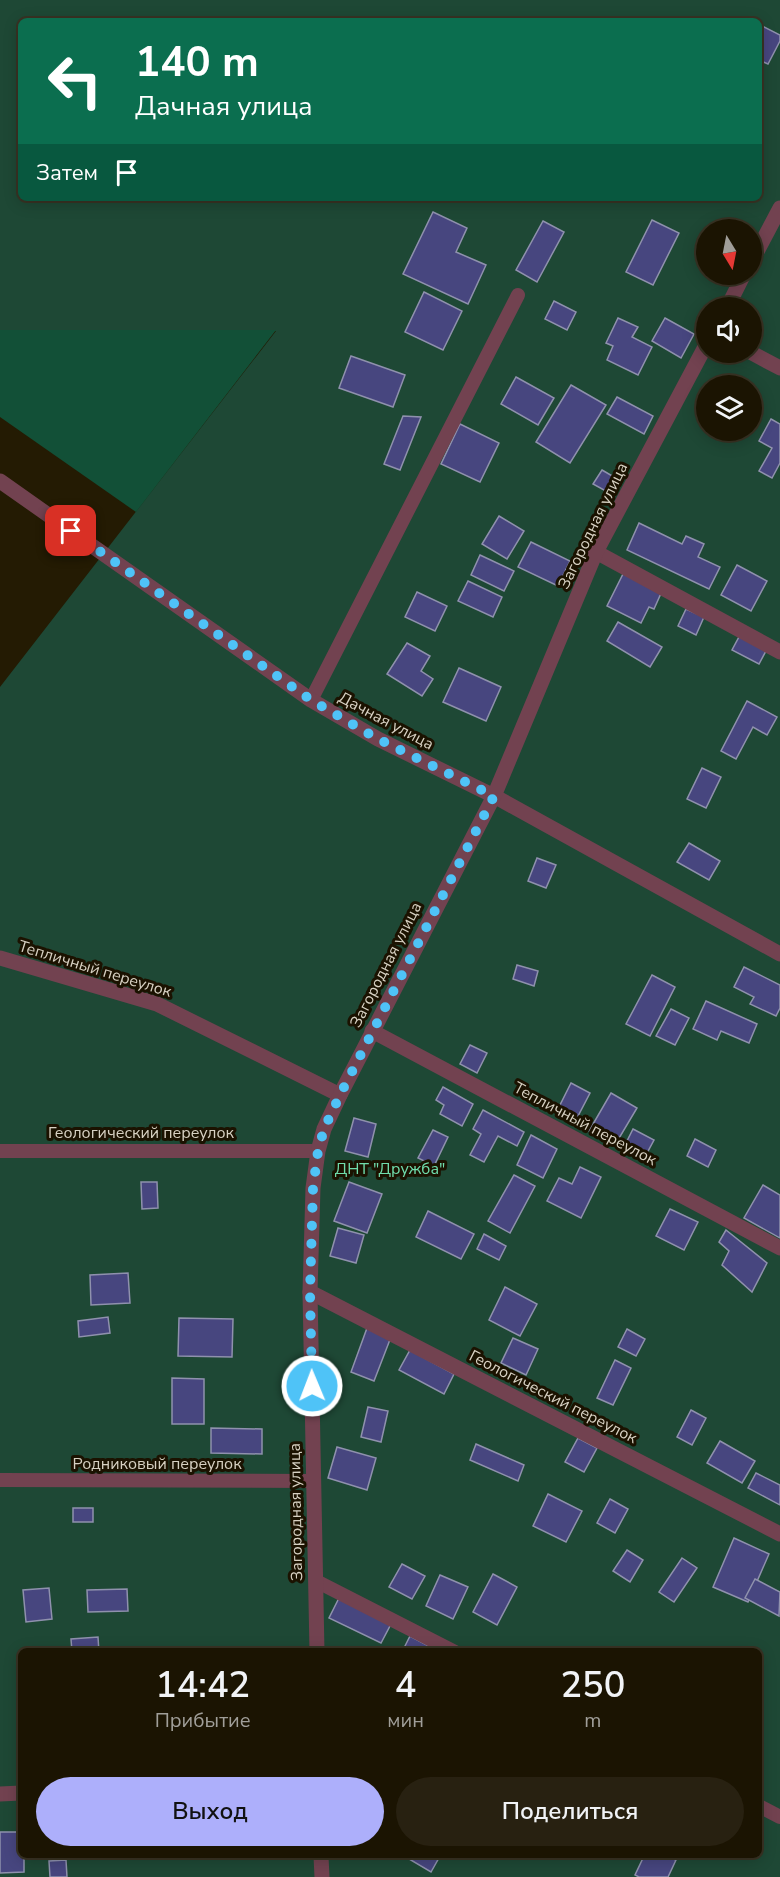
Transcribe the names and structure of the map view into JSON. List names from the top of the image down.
{
  "streets": {
    "street": [
      "Загородная улица",
      "Дачная улица",
      "Тепличный переулок",
      "Геологический переулок"
    ],
    "lane": ["Родниковый переулок"]
  },
  "crossings": [
    ["Загородная улица", "Дачная улица"],
    ["Загородная улица", "Тепличный переулок"],
    ["Загородная улица", "Геологический переулок"],
    ["Загородная улица", "Родниковый переулок"]
  ],
  "parks": ["ДНТ \"Дружба\""],
  "north": "bottom",
  "page": {
    "turn": ["140 m", "Дачная улица"],
    "then": "Затем",
    "eta": [
      "14:42",
      "Прибытие",
      "4",
      "мин",
      "250",
      "m"
    ],
    "buttons": ["Выход", "Поделиться"]
  }
}
